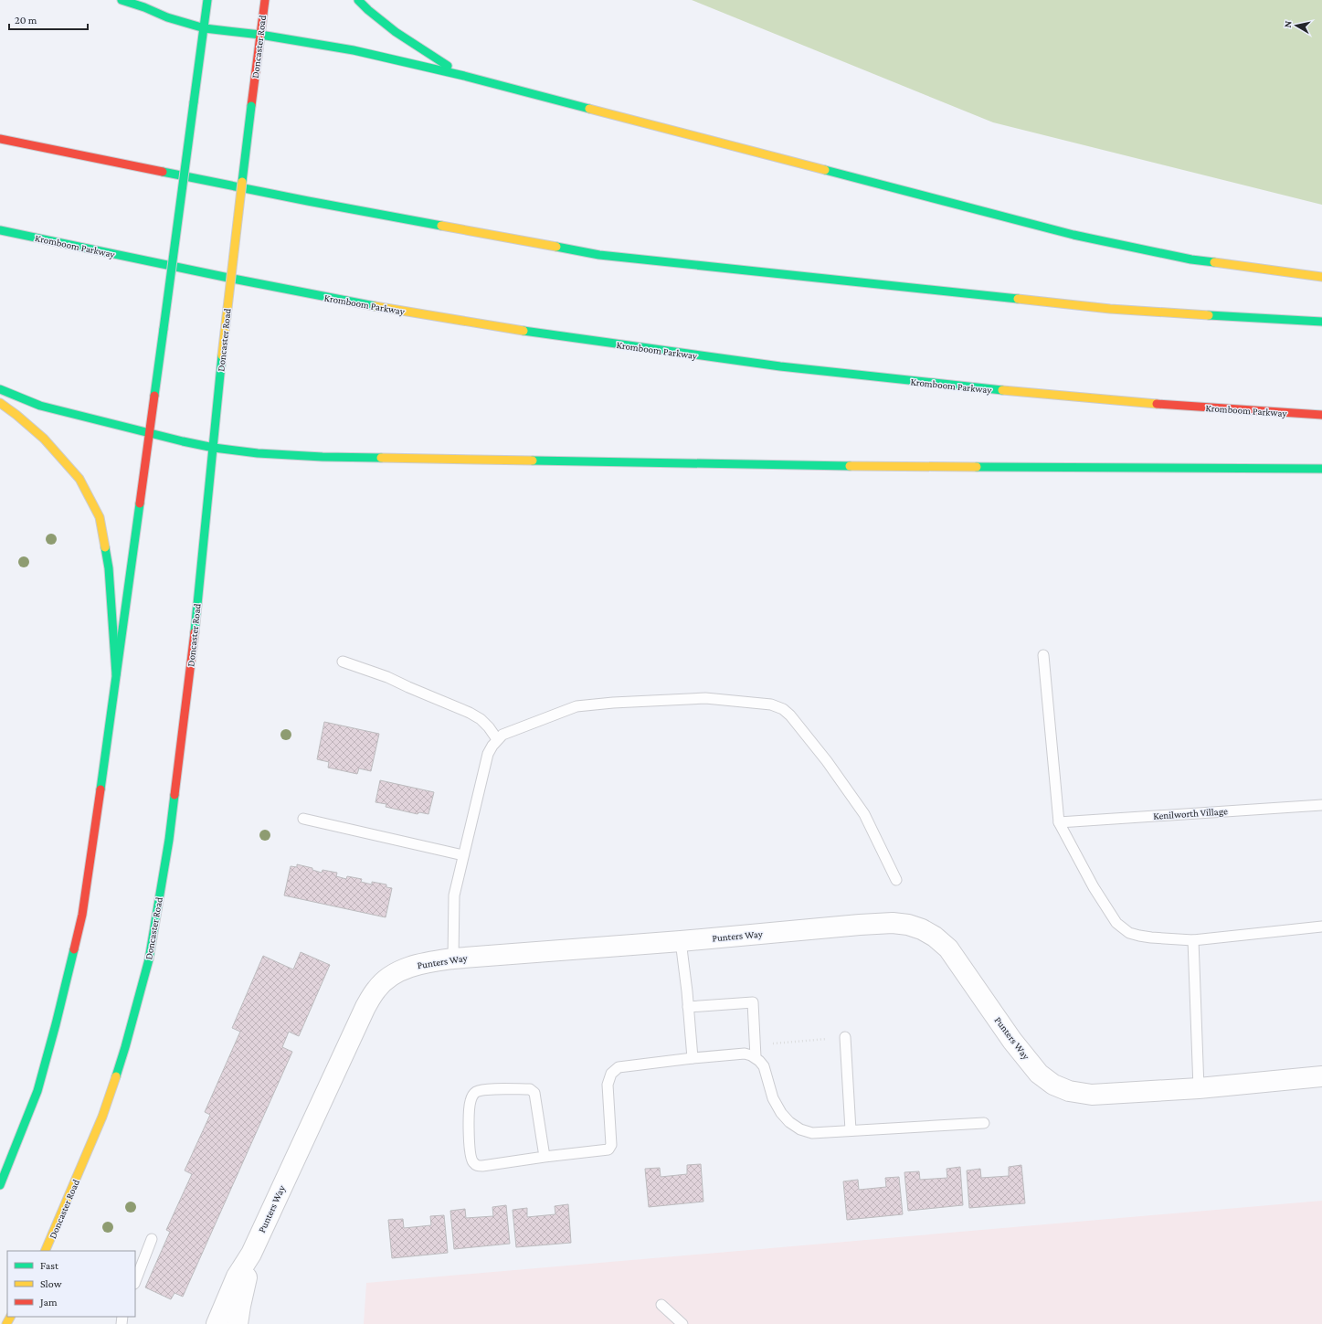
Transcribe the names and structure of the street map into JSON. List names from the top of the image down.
{
  "streets": {
    "main road": ["Doncaster Road", "Kromboom Parkway"],
    "street": ["Punters Way"],
    "lane": ["Kenilworth Village"]
  },
  "legend": ["Fast", "Slow", "Jam"],
  "scale_bar": "20 m",
  "north": "left"
}
